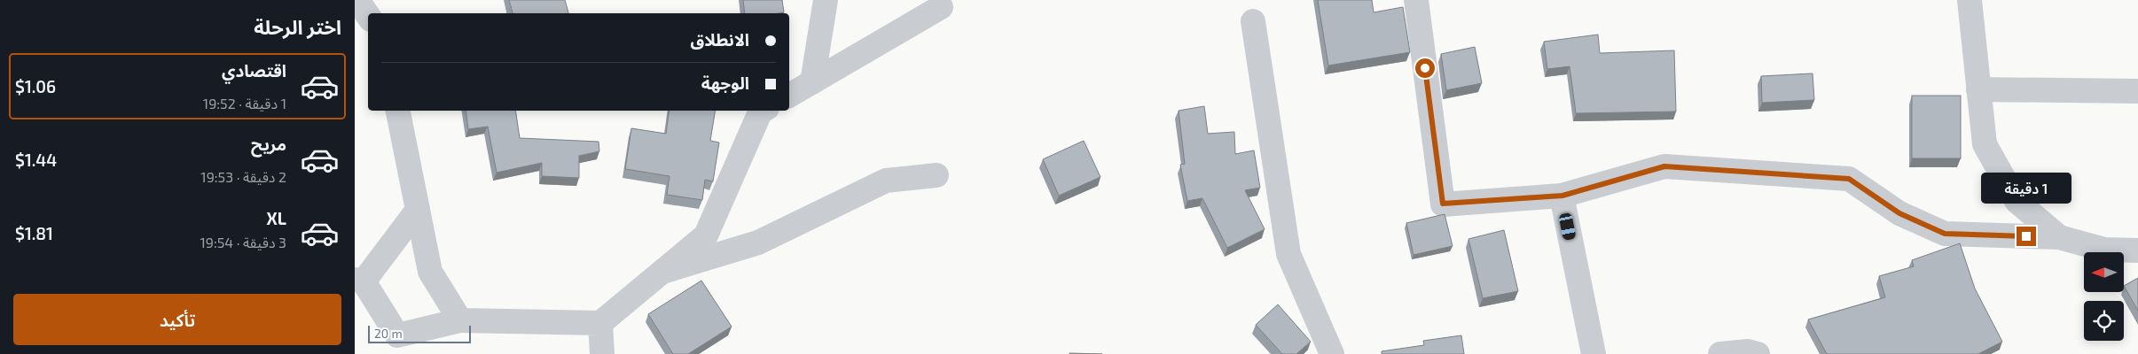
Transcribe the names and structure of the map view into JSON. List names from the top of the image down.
{
  "scale_bar": "20 m",
  "north": "left",
  "page": {
    "heading": "اختر الرحلة",
    "banner": ["الانطلاق", "الوجهة"],
    "list": [
      {
        "name": "اقتصادي",
        "note": "1 دقيقة · 19:52",
        "value": "$1.06"
      },
      {
        "name": "مريح",
        "note": "2 دقيقة · 19:53",
        "value": "$1.44"
      },
      {
        "name": "XL",
        "note": "3 دقيقة · 19:54",
        "value": "$1.81"
      }
    ],
    "bubble": "1 دقيقة",
    "buttons": "تأكيد",
    "scale": "20 m"
  }
}
